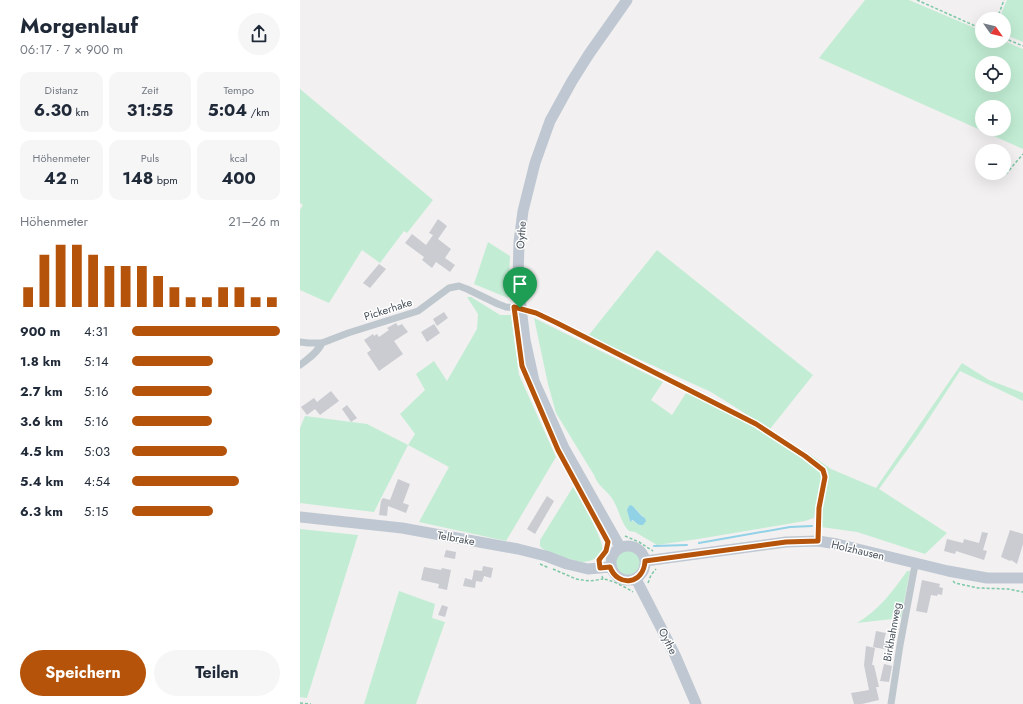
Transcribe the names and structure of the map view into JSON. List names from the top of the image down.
{
  "streets": {
    "main road": ["Oythe", "Telbrake", "Holzhausen"],
    "street": ["Pickerhake", "Birkhahnweg"]
  },
  "crossings": [
    ["Oythe", "Pickerhake"],
    ["Oythe", "Telbrake"],
    ["Oythe", "Holzhausen"],
    ["Telbrake", "Holzhausen"],
    ["Holzhausen", "Birkhahnweg"]
  ],
  "north": "bottom right",
  "page": {
    "heading": ["Morgenlauf", "06:17 · 7 × 900 m"],
    "map_buttons": ["+", "−"],
    "stats": [
      ["Distanz", "6.30 km"],
      ["Zeit", "31:55"],
      ["Tempo", "5:04 /km"],
      ["Höhenmeter", "42 m"],
      ["Puls", "148 bpm"],
      ["kcal", "400"]
    ],
    "chart": ["Höhenmeter", "21–26 m"],
    "list": [
      {
        "name": "900 m",
        "note": "4:31"
      },
      {
        "name": "1.8 km",
        "note": "5:14"
      },
      {
        "name": "2.7 km",
        "note": "5:16"
      },
      {
        "name": "3.6 km",
        "note": "5:16"
      },
      {
        "name": "4.5 km",
        "note": "5:03"
      },
      {
        "name": "5.4 km",
        "note": "4:54"
      },
      {
        "name": "6.3 km",
        "note": "5:15"
      }
    ],
    "buttons": ["Speichern", "Teilen"]
  }
}
